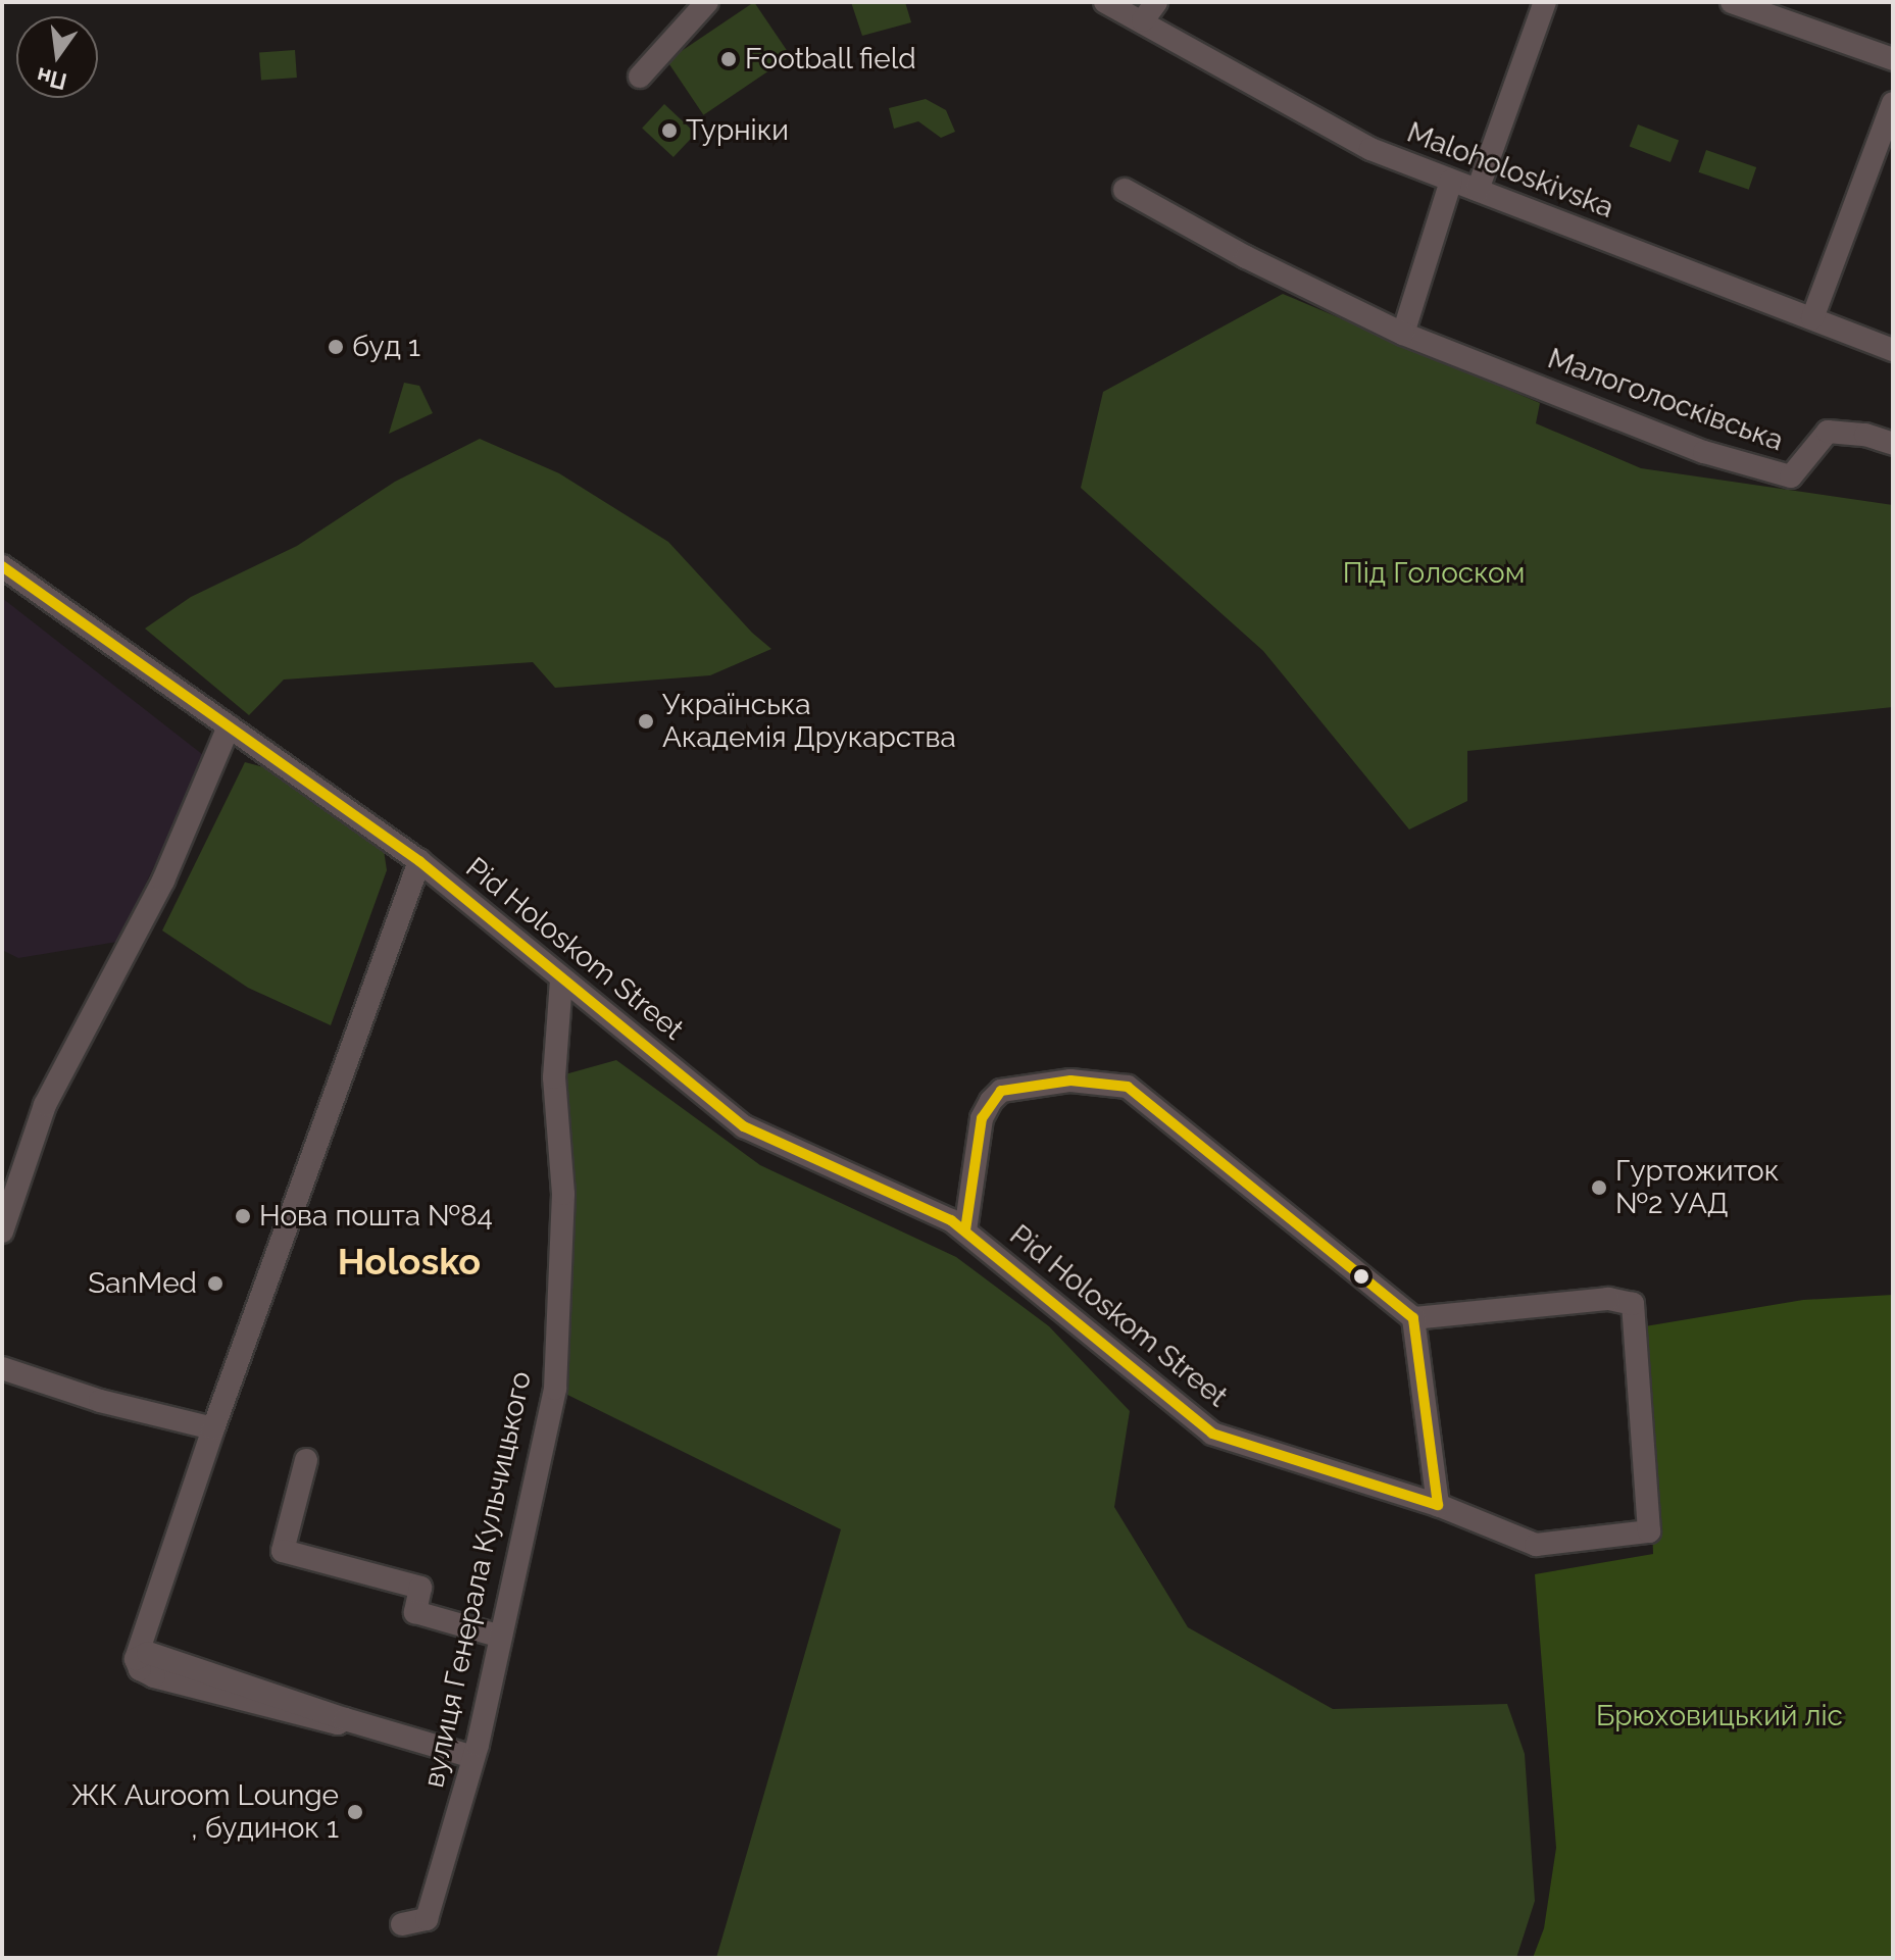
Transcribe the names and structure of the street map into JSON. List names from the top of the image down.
{
  "streets": {
    "street": [
      "Maloholoskivska",
      "Малоголосківська",
      "Pid Holoskom Street",
      "вулиця Генерала Кульчицького"
    ]
  },
  "crossings": [
    ["Pid Holoskom Street", "вулиця Генерала Кульчицького"]
  ],
  "districts": ["Holosko"],
  "parks": ["Під Голоском", "Брюховицький ліс"],
  "places": [
    "Football field",
    "Турніки",
    "буд 1",
    "Українська Академія Друкарства",
    "Гуртожиток №2 УАД",
    "Нова пошта №84",
    "SanMed",
    "ЖК Auroom Lounge , будинок 1"
  ],
  "north": "bottom"
}
